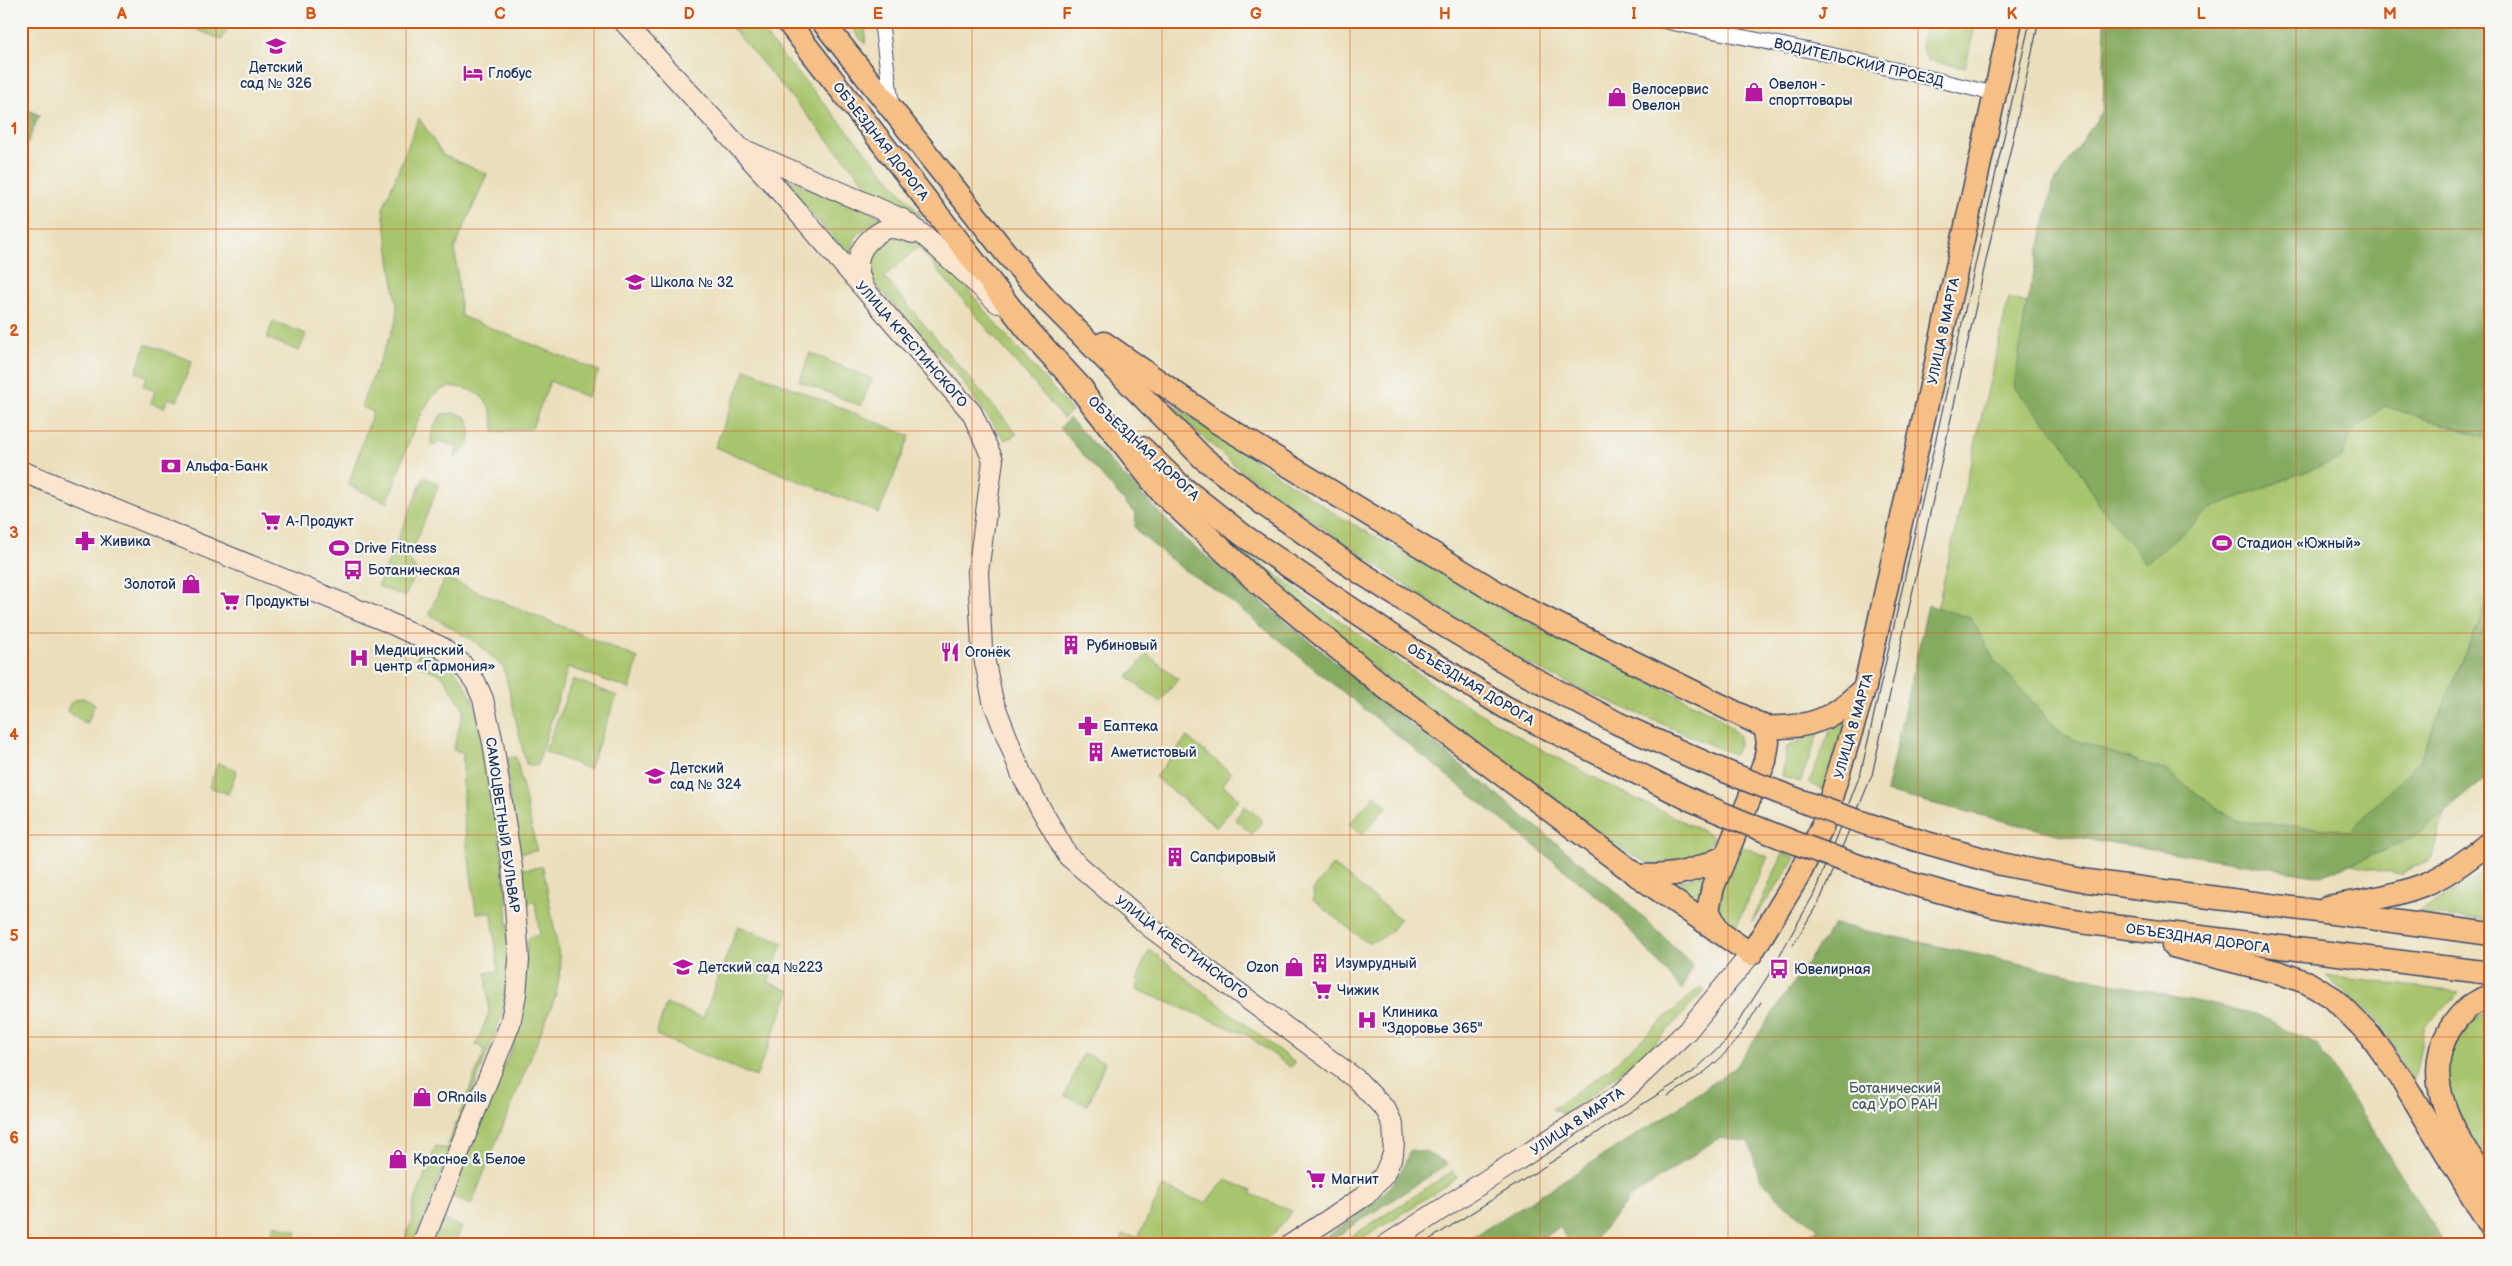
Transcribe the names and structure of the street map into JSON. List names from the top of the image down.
{
  "streets": {
    "main road": ["ОБЪЕЗДНАЯ ДОРОГА", "УЛИЦА 8 МАРТА"],
    "street": ["ВОДИТЕЛЬСКИЙ ПРОЕЗД", "УЛИЦА КРЕСТИНСКОГО", "САМОЦВЕТНЫЙ БУЛЬВАР"]
  },
  "crossings": [
    ["ВОДИТЕЛЬСКИЙ ПРОЕЗД", "УЛИЦА 8 МАРТА"]
  ],
  "parks": ["Ботанический сад УрО РАН"],
  "places": {
    "school or university": [
      "Детский сад № 326",
      "Школа № 32",
      "Детский сад № 324",
      "Детский сад №223"
    ],
    "hotel": ["Глобус"],
    "shop": [
      "Овелон - спорттовары",
      "Велосервис Овелон",
      "Золотой",
      "Ozon",
      "ORnails",
      "Красное & Белое"
    ],
    "bank": ["Альфа-Банк"],
    "supermarket": [
      "А-Продукт",
      "Продукты",
      "Чижик",
      "Магнит"
    ],
    "pharmacy": ["Живика", "Еаптека"],
    "sports": ["Стадион «Южный»", "Drive Fitness"],
    "bus stop": ["Ботаническая", "Ювелирная"],
    "building": [
      "Рубиновый",
      "Аметистовый",
      "Сапфировый",
      "Изумрудный"
    ],
    "restaurant": ["Огонёк"],
    "hospital": ["Медицинский центр «Гармония»", "Клиника \"Здоровье 365\""]
  },
  "grid": {
    "columns": [
      "A",
      "B",
      "C",
      "D",
      "E",
      "F",
      "G",
      "H",
      "I",
      "J",
      "K",
      "L",
      "M"
    ],
    "rows": [
      "1",
      "2",
      "3",
      "4",
      "5",
      "6"
    ]
  }
}
